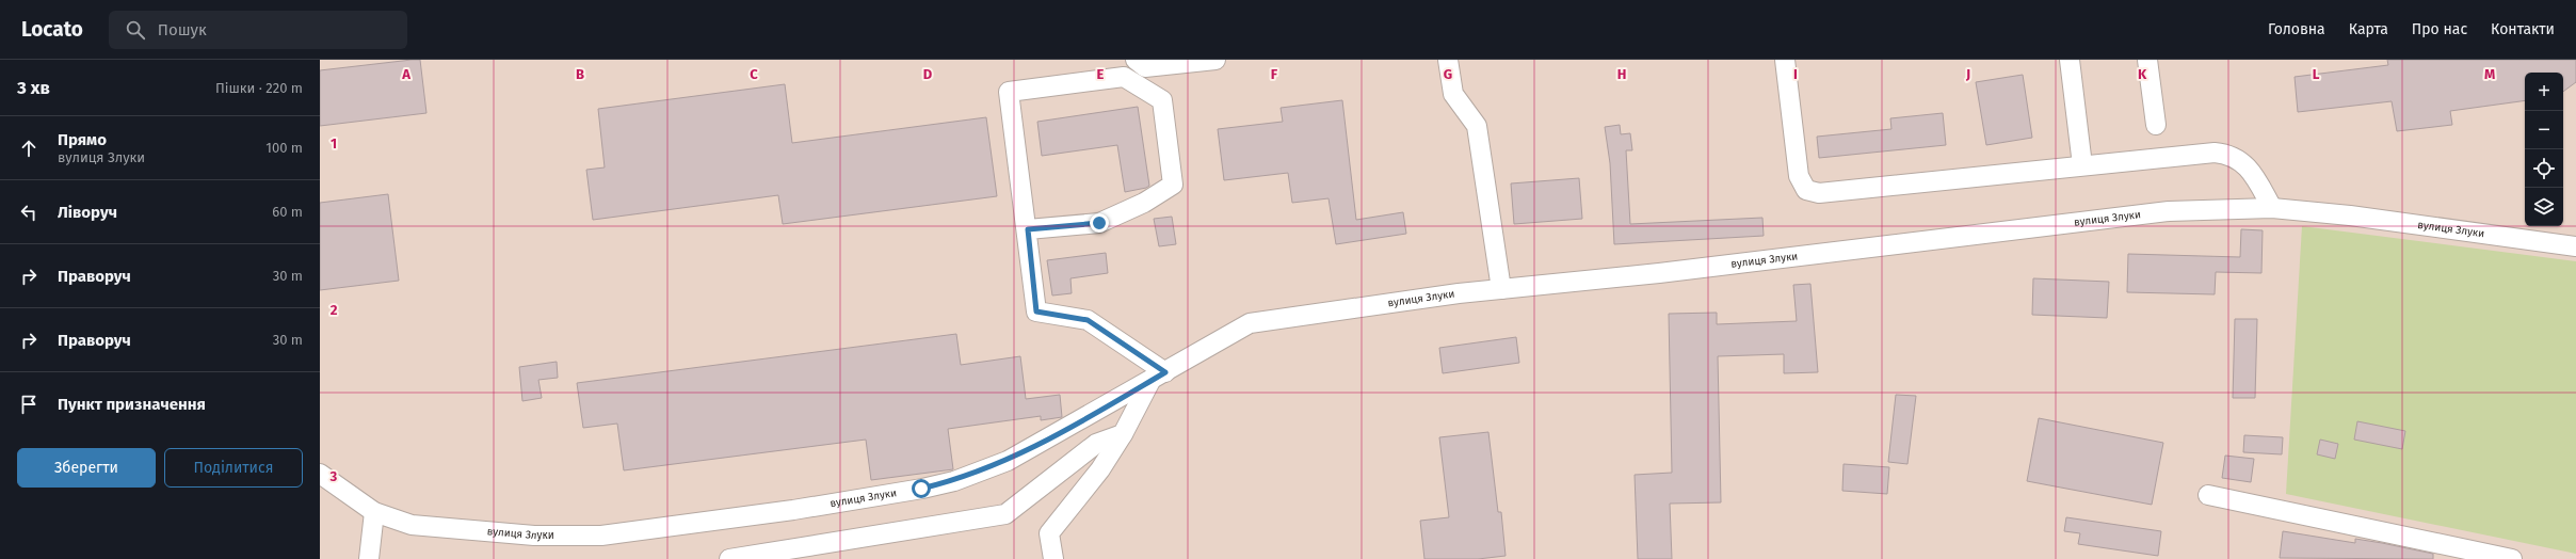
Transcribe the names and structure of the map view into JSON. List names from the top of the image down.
{
  "streets": {
    "street": ["вулиця Злуки"]
  },
  "page": {
    "header": "Locato",
    "search": "Пошук",
    "nav": [
      "Головна",
      "Карта",
      "Про нас",
      "Контакти"
    ],
    "heading": ["3 хв", "Пішки · 220 m"],
    "map_buttons": ["+", "−"],
    "list": [
      ["Прямо", "вулиця Злуки", "100 m"],
      ["Ліворуч", "60 m"],
      ["Праворуч", "30 m"],
      ["Праворуч", "30 m"],
      "Пункт призначення"
    ],
    "buttons": ["Зберегти", "Поділитися"]
  },
  "grid": {
    "columns": [
      "A",
      "B",
      "C",
      "D",
      "E",
      "F",
      "G",
      "H",
      "I",
      "J",
      "K",
      "L",
      "M"
    ],
    "rows": ["1", "2", "3"]
  }
}
